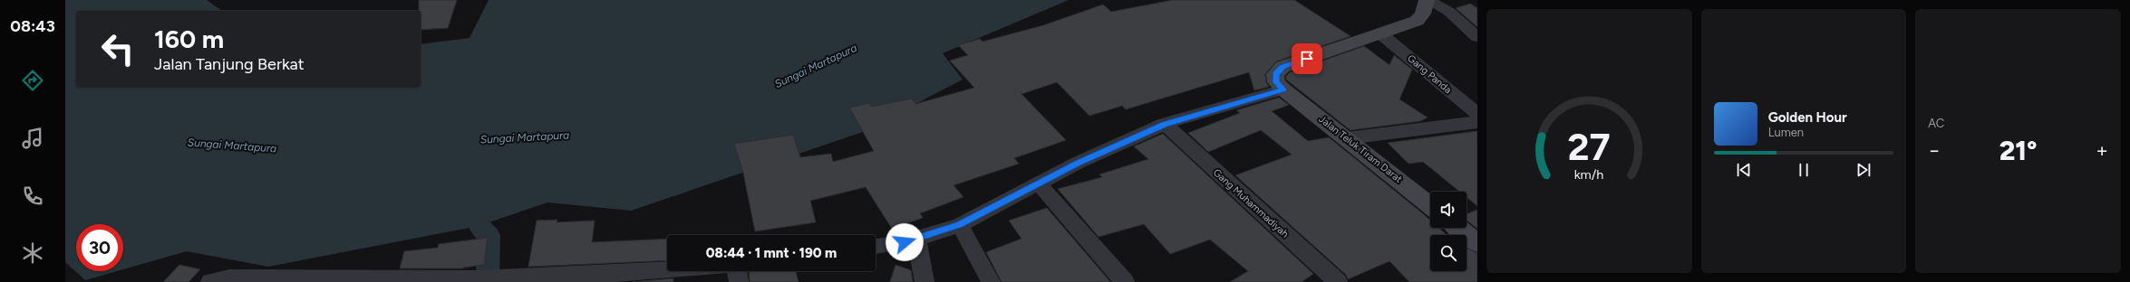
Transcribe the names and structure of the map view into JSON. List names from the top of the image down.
{
  "streets": {
    "street": ["Gang Panda", "Jalan Teluk Tiram Darat", "Gang Muhammadiyah"]
  },
  "water": ["Sungai Martapura"],
  "page": {
    "tabs": "08:43",
    "tile": "AC",
    "turn": ["160 m", "Jalan Tanjung Berkat"],
    "song": ["Golden Hour", "Lumen"],
    "heat": ["−", "21°", "+"],
    "limit": "30",
    "trip": "08:44 · 1 mnt · 190 m",
    "gauge": ["27", "km/h"]
  }
}
